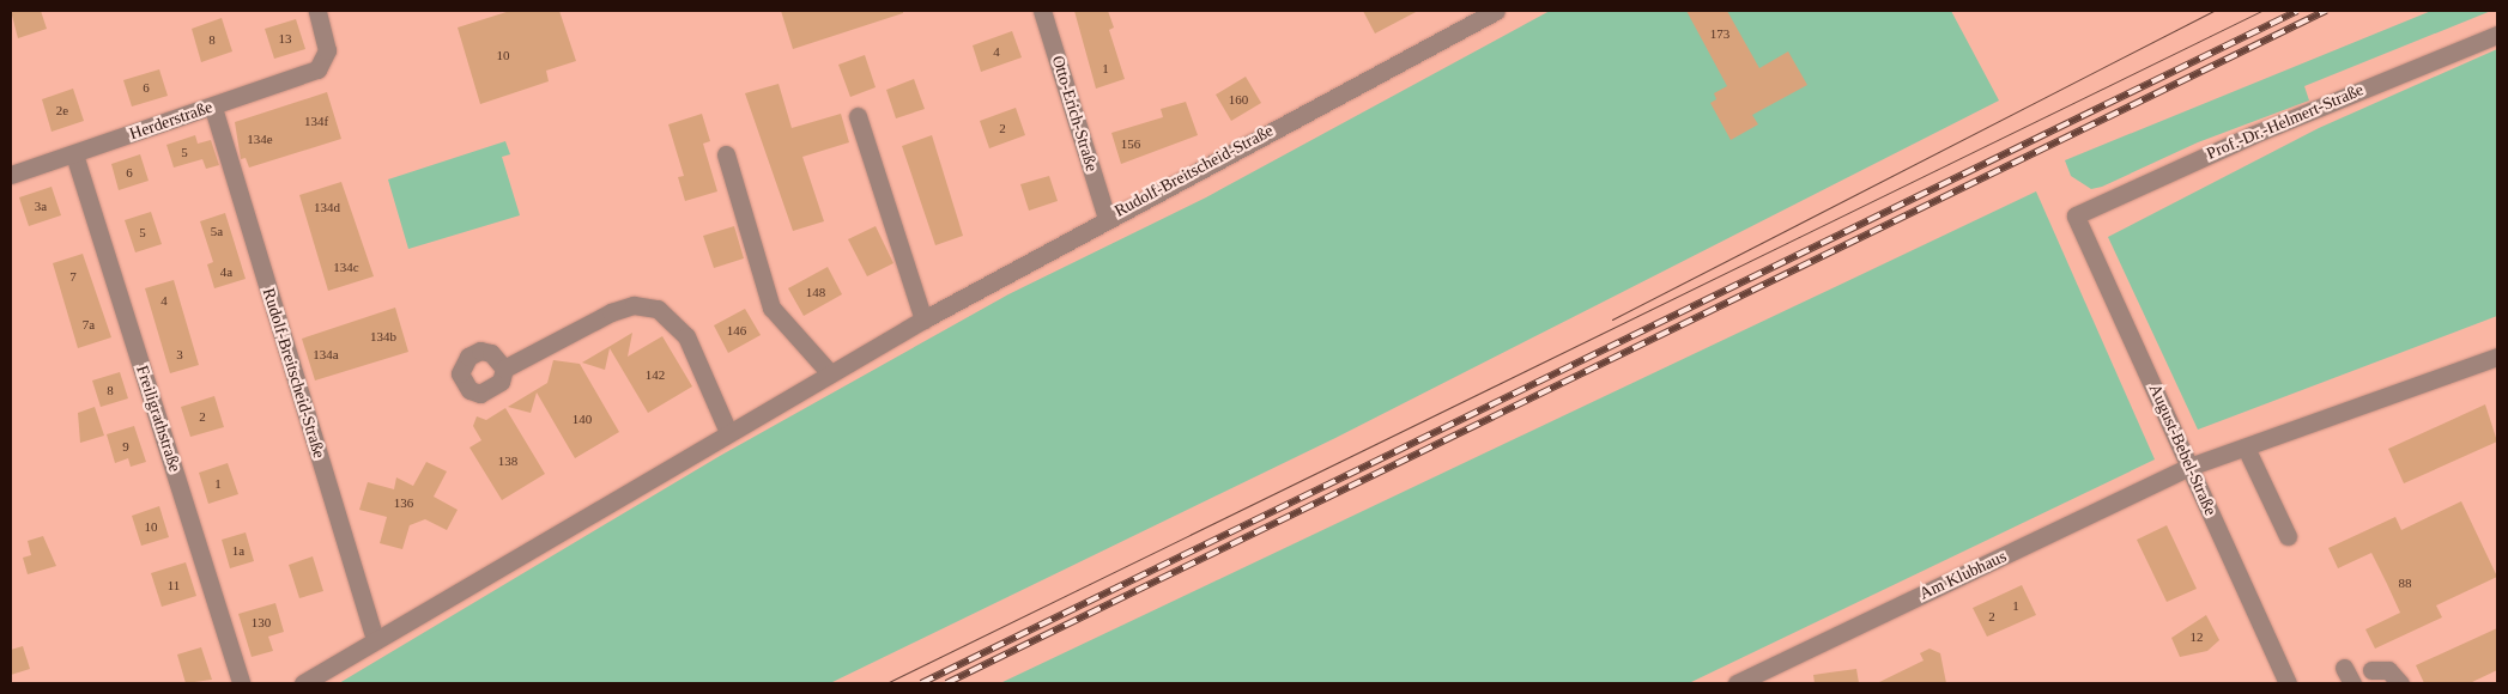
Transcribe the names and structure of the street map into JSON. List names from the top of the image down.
{
  "streets": {
    "street": [
      "Otto-Erich-Straße",
      "Herderstraße",
      "Prof.-Dr.-Helmert-Straße",
      "Rudolf-Breitscheid-Straße",
      "Freiligrathstraße",
      "August-Bebel-Straße",
      "Am Klubhaus"
    ]
  },
  "crossings": [
    ["Otto-Erich-Straße", "Rudolf-Breitscheid-Straße"],
    ["Herderstraße", "Rudolf-Breitscheid-Straße"],
    ["Herderstraße", "Freiligrathstraße"],
    ["Prof.-Dr.-Helmert-Straße", "August-Bebel-Straße"],
    ["August-Bebel-Straße", "Am Klubhaus"]
  ],
  "house_numbers": [
    "173",
    "13",
    "8",
    "4",
    "10",
    "1",
    "6",
    "160",
    "2e",
    "134f",
    "2",
    "134e",
    "156",
    "5",
    "6",
    "3a",
    "134d",
    "5a",
    "5",
    "134c",
    "4a",
    "7",
    "148",
    "4",
    "7a",
    "146",
    "134b",
    "3",
    "134a",
    "142",
    "8",
    "2",
    "140",
    "9",
    "138",
    "1",
    "136",
    "10",
    "1a",
    "88",
    "11",
    "1",
    "2",
    "130",
    "12"
  ]
}
